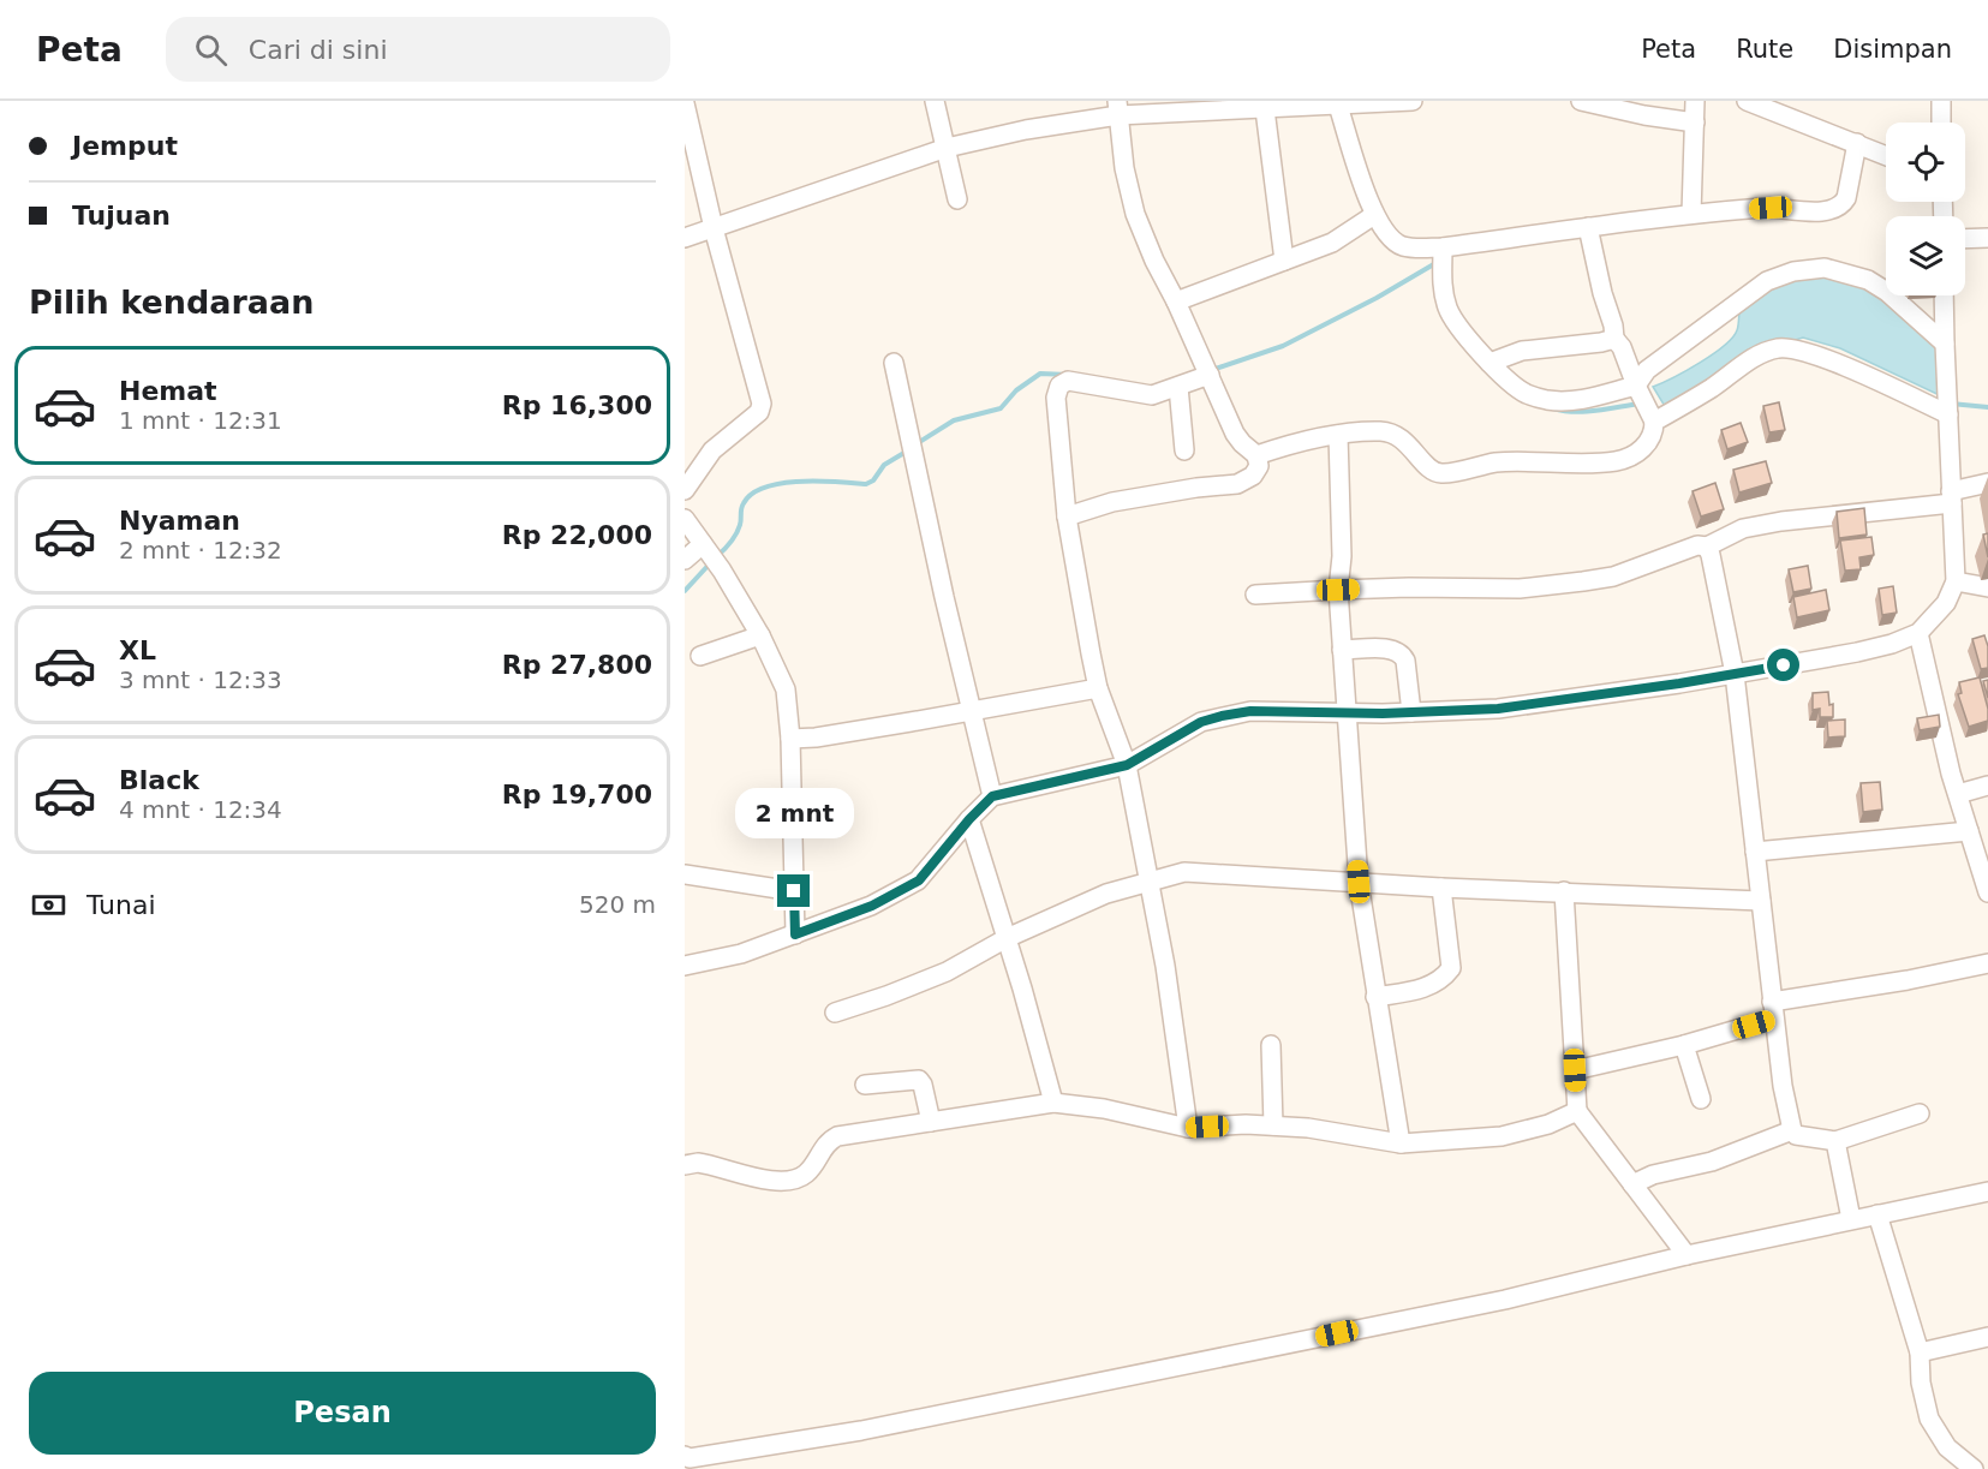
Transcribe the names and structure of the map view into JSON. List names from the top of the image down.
{
  "page": {
    "header": "Peta",
    "search": "Cari di sini",
    "nav": ["Peta", "Rute", "Disimpan"],
    "banner": ["Jemput", "Tujuan"],
    "heading": "Pilih kendaraan",
    "list": [
      {
        "name": "Hemat",
        "note": "1 mnt · 12:31",
        "value": "Rp 16,300"
      },
      {
        "name": "Nyaman",
        "note": "2 mnt · 12:32",
        "value": "Rp 22,000"
      },
      {
        "name": "XL",
        "note": "3 mnt · 12:33",
        "value": "Rp 27,800"
      },
      {
        "name": "Black",
        "note": "4 mnt · 12:34",
        "value": "Rp 19,700"
      }
    ],
    "bubble": "2 mnt",
    "pay": ["Tunai", "520 m"],
    "buttons": "Pesan"
  }
}
